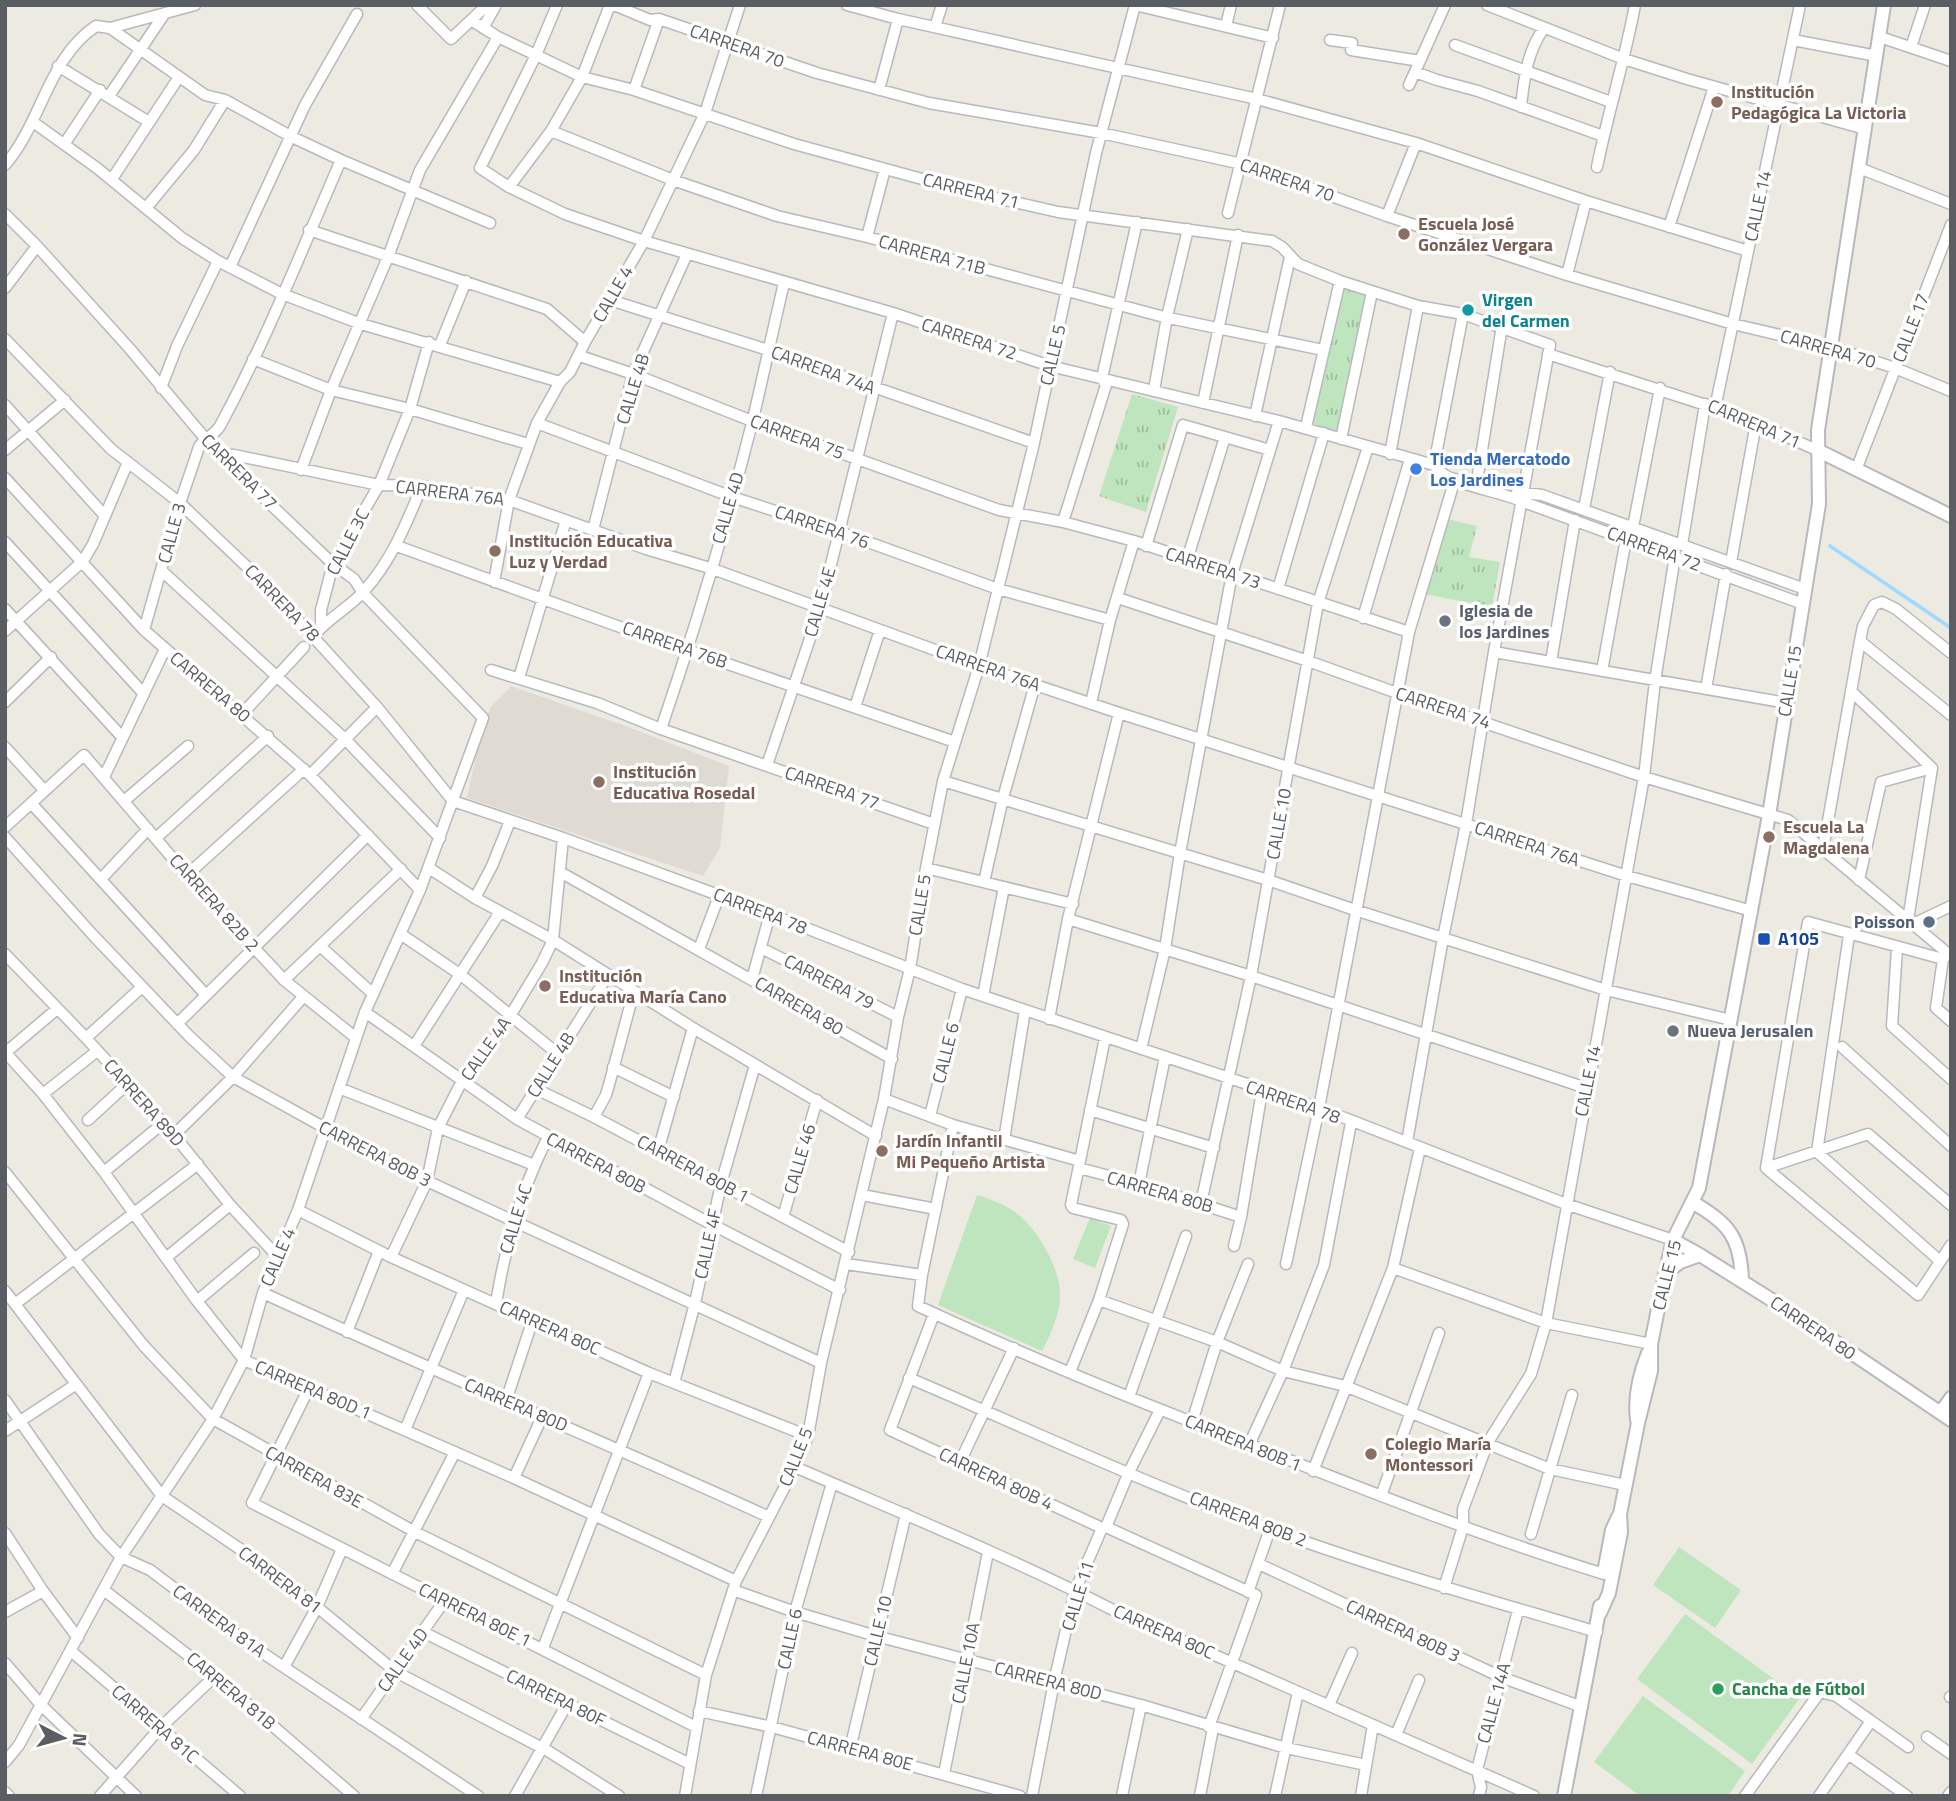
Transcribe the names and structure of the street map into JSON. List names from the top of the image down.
{
  "streets": {
    "street": [
      "CARRERA 70",
      "CARRERA 71",
      "CALLE 14",
      "CARRERA 71B",
      "CALLE 4",
      "CALLE 17",
      "CARRERA 72",
      "CALLE 5",
      "CARRERA 74A",
      "CALLE 4B",
      "CARRERA 75",
      "CARRERA 77",
      "CARRERA 76A",
      "CALLE 4D",
      "CARRERA 76",
      "CALLE 3",
      "CALLE 3C",
      "CARRERA 73",
      "CALLE 4E",
      "CARRERA 78",
      "CARRERA 76B",
      "CALLE 15",
      "CARRERA 80",
      "CARRERA 74",
      "CALLE 10",
      "CARRERA 82B 2",
      "CARRERA 79",
      "CALLE 4A",
      "CALLE 6",
      "CARRERA 89D",
      "CARRERA 80B 3",
      "CALLE 46",
      "CARRERA 80B",
      "CARRERA 80B 1",
      "CALLE 4C",
      "CALLE 4F",
      "CARRERA 80C",
      "CARRERA 80D 1",
      "CARRERA 80D",
      "CARRERA 83E",
      "CARRERA 80B 4",
      "CARRERA 80B 2",
      "CARRERA 81",
      "CALLE 11",
      "CARRERA 80E 1",
      "CARRERA 81A",
      "CALLE 10A",
      "CARRERA 81B",
      "CARRERA 80F",
      "CALLE 14A",
      "CARRERA 81C",
      "CARRERA 80E"
    ]
  },
  "crossings": [
    ["CARRERA 70", "CALLE 14"],
    ["CARRERA 70", "CALLE 4"],
    ["CARRERA 70", "CALLE 17"],
    ["CARRERA 70", "CALLE 5"],
    ["CARRERA 70", "CALLE 15"],
    ["CARRERA 71", "CALLE 14"],
    ["CARRERA 71", "CALLE 4"],
    ["CARRERA 71", "CALLE 17"],
    ["CARRERA 71", "CARRERA 72"],
    ["CARRERA 71", "CALLE 5"],
    ["CARRERA 71", "CALLE 15"],
    ["CALLE 14", "CARRERA 72"],
    ["CALLE 14", "CARRERA 76A"],
    ["CALLE 14", "CARRERA 78"],
    ["CALLE 14", "CARRERA 74"],
    ["CALLE 14", "CARRERA 80B 1"],
    ["CALLE 14", "CARRERA 80B 2"],
    ["CARRERA 71B", "CALLE 4"],
    ["CARRERA 71B", "CALLE 5"],
    ["CALLE 4", "CARRERA 72"],
    ["CALLE 4", "CARRERA 74A"],
    ["CALLE 4", "CARRERA 75"],
    ["CALLE 4", "CARRERA 77"],
    ["CALLE 4", "CARRERA 76A"],
    ["CALLE 4", "CARRERA 76"],
    ["CALLE 4", "CARRERA 78"],
    ["CALLE 4", "CARRERA 76B"],
    ["CALLE 4", "CARRERA 80"],
    ["CALLE 4", "CARRERA 82B 2"],
    ["CALLE 4", "CARRERA 89D"],
    ["CALLE 4", "CARRERA 80B 3"],
    ["CALLE 4", "CARRERA 80B"],
    ["CALLE 4", "CARRERA 80C"],
    ["CALLE 4", "CARRERA 80D 1"],
    ["CALLE 4", "CARRERA 80D"],
    ["CALLE 4", "CARRERA 83E"],
    ["CALLE 4", "CARRERA 81"],
    ["CALLE 4", "CARRERA 81A"],
    ["CALLE 4", "CARRERA 81B"],
    ["CALLE 4", "CARRERA 81C"],
    ["CARRERA 72", "CALLE 5"],
    ["CARRERA 72", "CALLE 4B"],
    ["CARRERA 72", "CALLE 4D"],
    ["CARRERA 72", "CALLE 4E"],
    ["CARRERA 72", "CALLE 15"],
    ["CARRERA 72", "CALLE 10"],
    ["CALLE 5", "CARRERA 74A"],
    ["CALLE 5", "CARRERA 75"],
    ["CALLE 5", "CARRERA 77"],
    ["CALLE 5", "CARRERA 76A"],
    ["CALLE 5", "CARRERA 76"],
    ["CALLE 5", "CARRERA 73"],
    ["CALLE 5", "CARRERA 78"],
    ["CALLE 5", "CARRERA 76B"],
    ["CALLE 5", "CARRERA 80"],
    ["CALLE 5", "CARRERA 79"],
    ["CALLE 5", "CARRERA 80B 3"],
    ["CALLE 5", "CARRERA 80B"],
    ["CALLE 5", "CARRERA 80B 1"],
    ["CALLE 5", "CARRERA 80C"],
    ["CALLE 5", "CARRERA 80D 1"],
    ["CALLE 5", "CARRERA 80D"],
    ["CALLE 5", "CARRERA 83E"],
    ["CALLE 5", "CARRERA 80E 1"],
    ["CALLE 5", "CARRERA 80F"],
    ["CALLE 5", "CARRERA 80E"],
    ["CARRERA 74A", "CALLE 4B"],
    ["CARRERA 74A", "CALLE 4D"],
    ["CARRERA 74A", "CALLE 4E"],
    ["CALLE 4B", "CARRERA 75"],
    ["CALLE 4B", "CARRERA 76A"],
    ["CALLE 4B", "CARRERA 76"],
    ["CALLE 4B", "CARRERA 80B"],
    ["CALLE 4B", "CARRERA 80B 1"],
    ["CARRERA 75", "CALLE 4D"],
    ["CARRERA 75", "CARRERA 73"],
    ["CARRERA 75", "CALLE 4E"],
    ["CARRERA 77", "CARRERA 76A"],
    ["CARRERA 77", "CALLE 4D"],
    ["CARRERA 77", "CALLE 3"],
    ["CARRERA 77", "CALLE 3C"],
    ["CARRERA 77", "CALLE 4E"],
    ["CARRERA 76A", "CALLE 4D"],
    ["CARRERA 76A", "CALLE 3C"],
    ["CARRERA 76A", "CALLE 4E"],
    ["CARRERA 76A", "CALLE 15"],
    ["CARRERA 76A", "CALLE 10"],
    ["CALLE 4D", "CARRERA 76"],
    ["CALLE 4D", "CARRERA 76B"],
    ["CALLE 4D", "CARRERA 81"],
    ["CALLE 4D", "CARRERA 80E 1"],
    ["CALLE 4D", "CARRERA 81A"],
    ["CALLE 4D", "CARRERA 80F"],
    ["CARRERA 76", "CALLE 4E"],
    ["CALLE 3", "CARRERA 78"],
    ["CALLE 3", "CARRERA 80"],
    ["CALLE 3C", "CARRERA 78"],
    ["CARRERA 73", "CALLE 10"],
    ["CALLE 4E", "CARRERA 76B"],
    ["CARRERA 78", "CALLE 15"],
    ["CARRERA 78", "CARRERA 80"],
    ["CARRERA 78", "CALLE 10"],
    ["CARRERA 78", "CALLE 4A"],
    ["CARRERA 78", "CALLE 6"],
    ["CALLE 15", "CARRERA 80"],
    ["CALLE 15", "CARRERA 74"],
    ["CALLE 15", "CARRERA 80B 3"],
    ["CALLE 15", "CARRERA 80B 1"],
    ["CALLE 15", "CARRERA 80B 2"],
    ["CARRERA 80", "CALLE 4A"],
    ["CARRERA 74", "CALLE 10"],
    ["CALLE 10", "CARRERA 80B"],
    ["CALLE 10", "CARRERA 80C"],
    ["CALLE 10", "CARRERA 80D"],
    ["CALLE 10", "CARRERA 80E"],
    ["CALLE 4A", "CARRERA 80B 3"],
    ["CALLE 4A", "CARRERA 80B"],
    ["CALLE 4A", "CARRERA 80C"],
    ["CALLE 6", "CARRERA 80B"],
    ["CALLE 6", "CARRERA 80C"],
    ["CALLE 6", "CARRERA 80D"],
    ["CALLE 6", "CARRERA 80E"],
    ["CARRERA 80B 3", "CALLE 4C"],
    ["CARRERA 80B 3", "CALLE 4F"],
    ["CARRERA 80B 3", "CALLE 14A"],
    ["CALLE 46", "CARRERA 80B 1"],
    ["CARRERA 80B", "CALLE 4C"],
    ["CARRERA 80B", "CALLE 4F"],
    ["CARRERA 80B 1", "CALLE 4F"],
    ["CARRERA 80B 1", "CALLE 11"],
    ["CALLE 4C", "CARRERA 80C"],
    ["CALLE 4F", "CARRERA 80C"],
    ["CARRERA 80C", "CALLE 11"],
    ["CARRERA 80C", "CALLE 10A"],
    ["CARRERA 80C", "CALLE 14A"],
    ["CARRERA 80D 1", "CARRERA 80D"],
    ["CARRERA 80D", "CALLE 11"],
    ["CARRERA 80D", "CALLE 10A"],
    ["CARRERA 83E", "CARRERA 80E 1"],
    ["CARRERA 80B 4", "CARRERA 80B 2"],
    ["CARRERA 80B 4", "CALLE 11"],
    ["CARRERA 80B 2", "CALLE 11"],
    ["CARRERA 80B 2", "CALLE 14A"],
    ["CALLE 10A", "CARRERA 80E"]
  ],
  "places": {
    "other": [
      "Institución Pedagógica La Victoria",
      "Escuela José González Vergara",
      "Virgen del Carmen",
      "Tienda Mercatodo Los Jardines",
      "Institución Educativa Luz y Verdad",
      "Iglesia de los Jardines",
      "Institución Educativa Rosedal",
      "Escuela La Magdalena",
      "Poisson",
      "Institución Educativa María Cano",
      "Nueva Jerusalen",
      "Jardín Infantil Mi Pequeño Artista",
      "Colegio María Montessori",
      "Cancha de Fútbol"
    ],
    "transit": ["A105"]
  },
  "north": "right"
}
